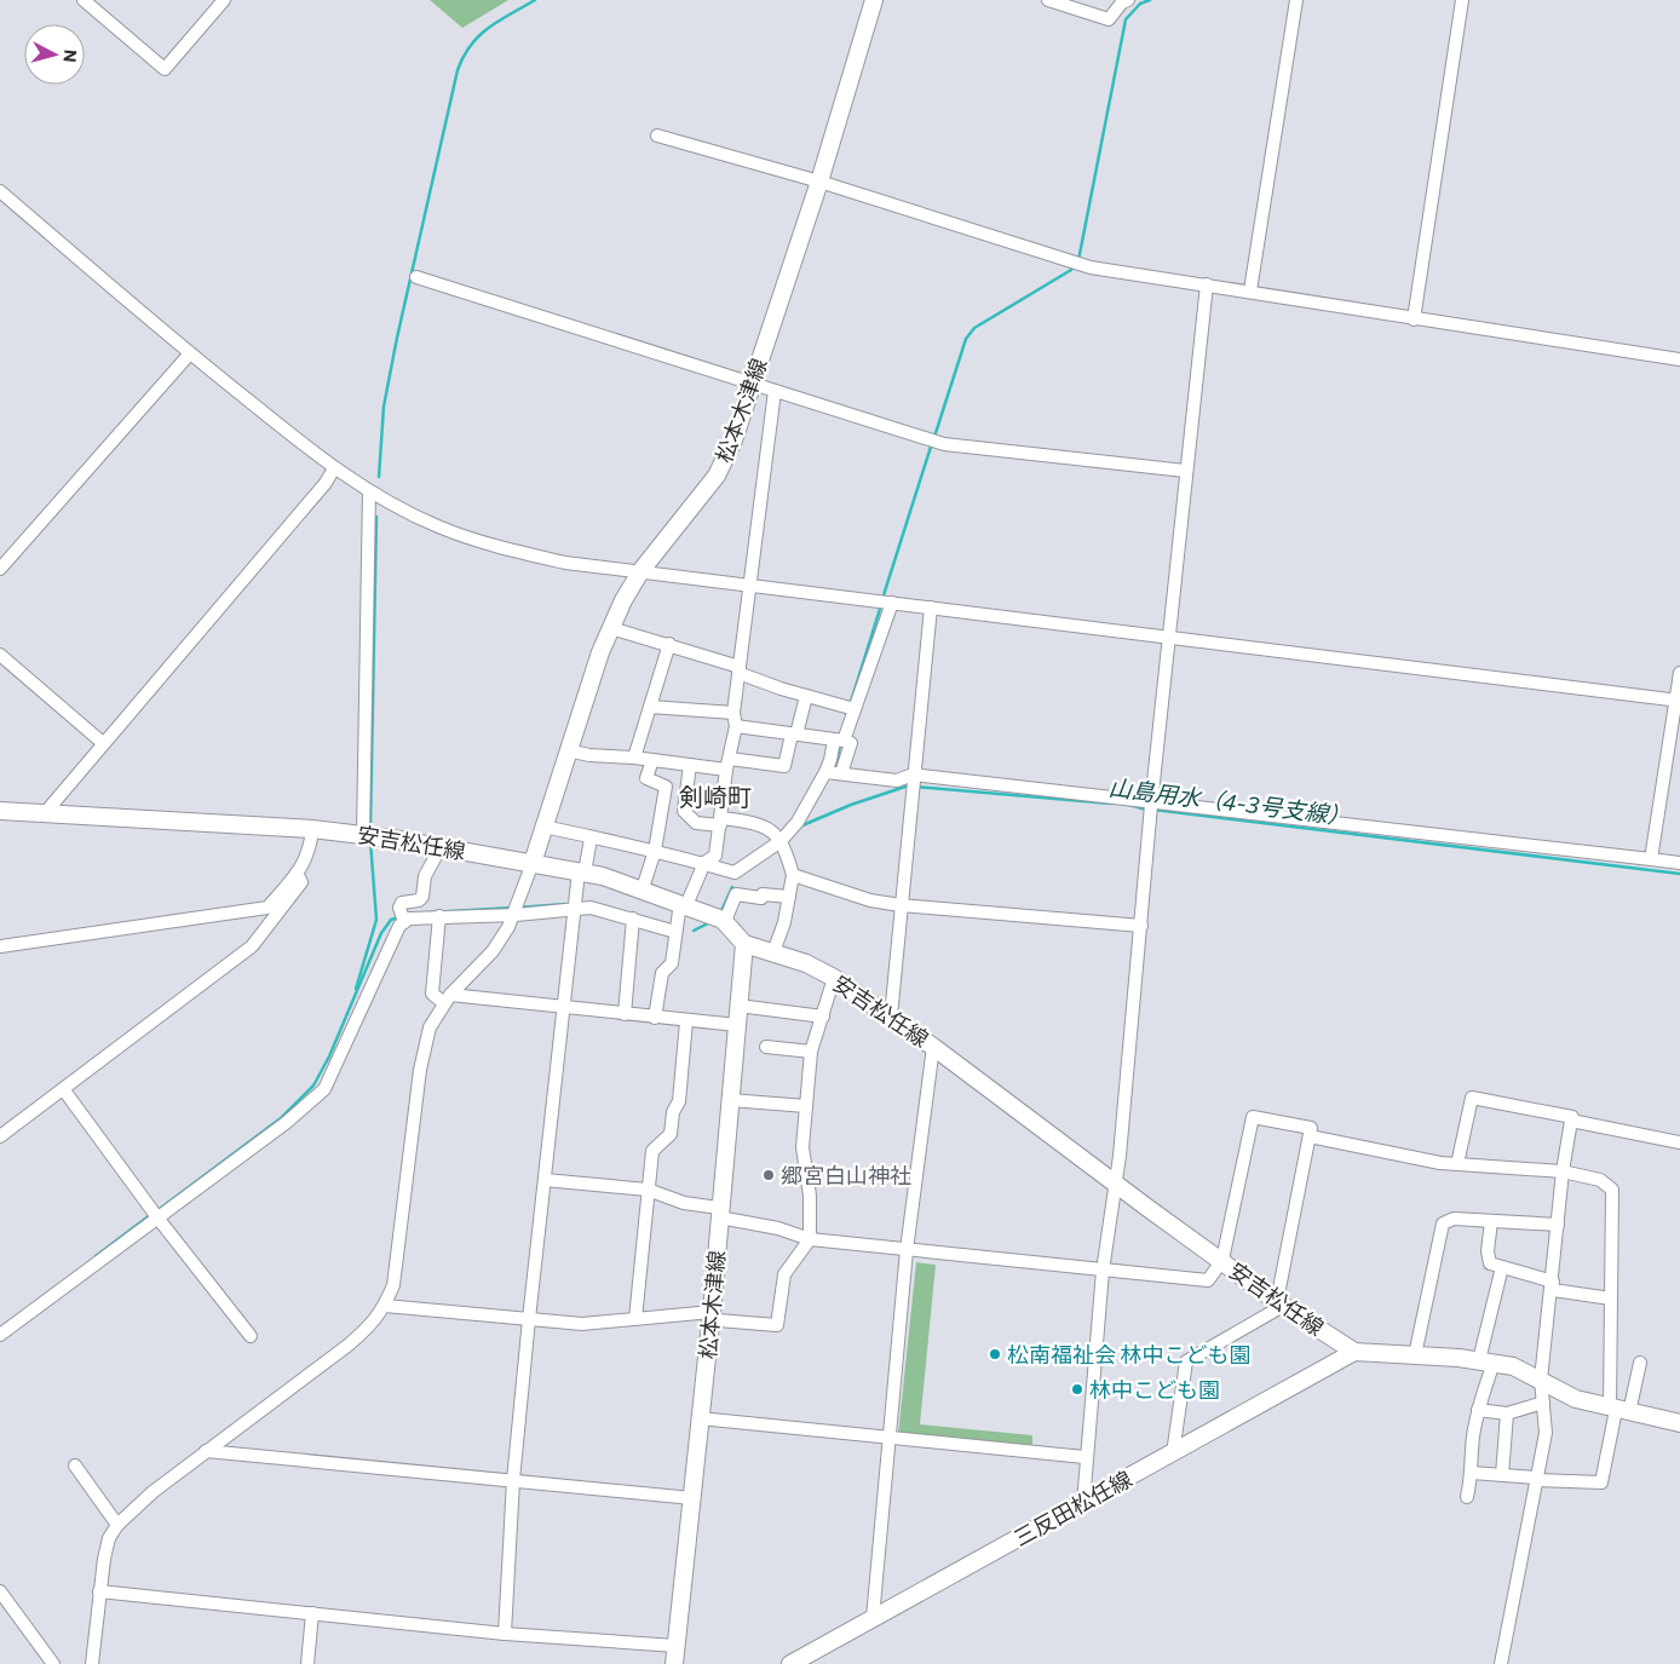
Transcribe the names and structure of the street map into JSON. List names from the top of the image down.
{
  "streets": {
    "main road": ["松本木津線", "安吉松任線", "三反田松任線"]
  },
  "crossings": [
    ["松本木津線", "安吉松任線"],
    ["安吉松任線", "三反田松任線"]
  ],
  "districts": ["剣崎町"],
  "water": ["山島用水（4-3号支線）"],
  "places": ["郷宮白山神社", "松南福祉会 林中こども園", "林中こども園"],
  "north": "right"
}
